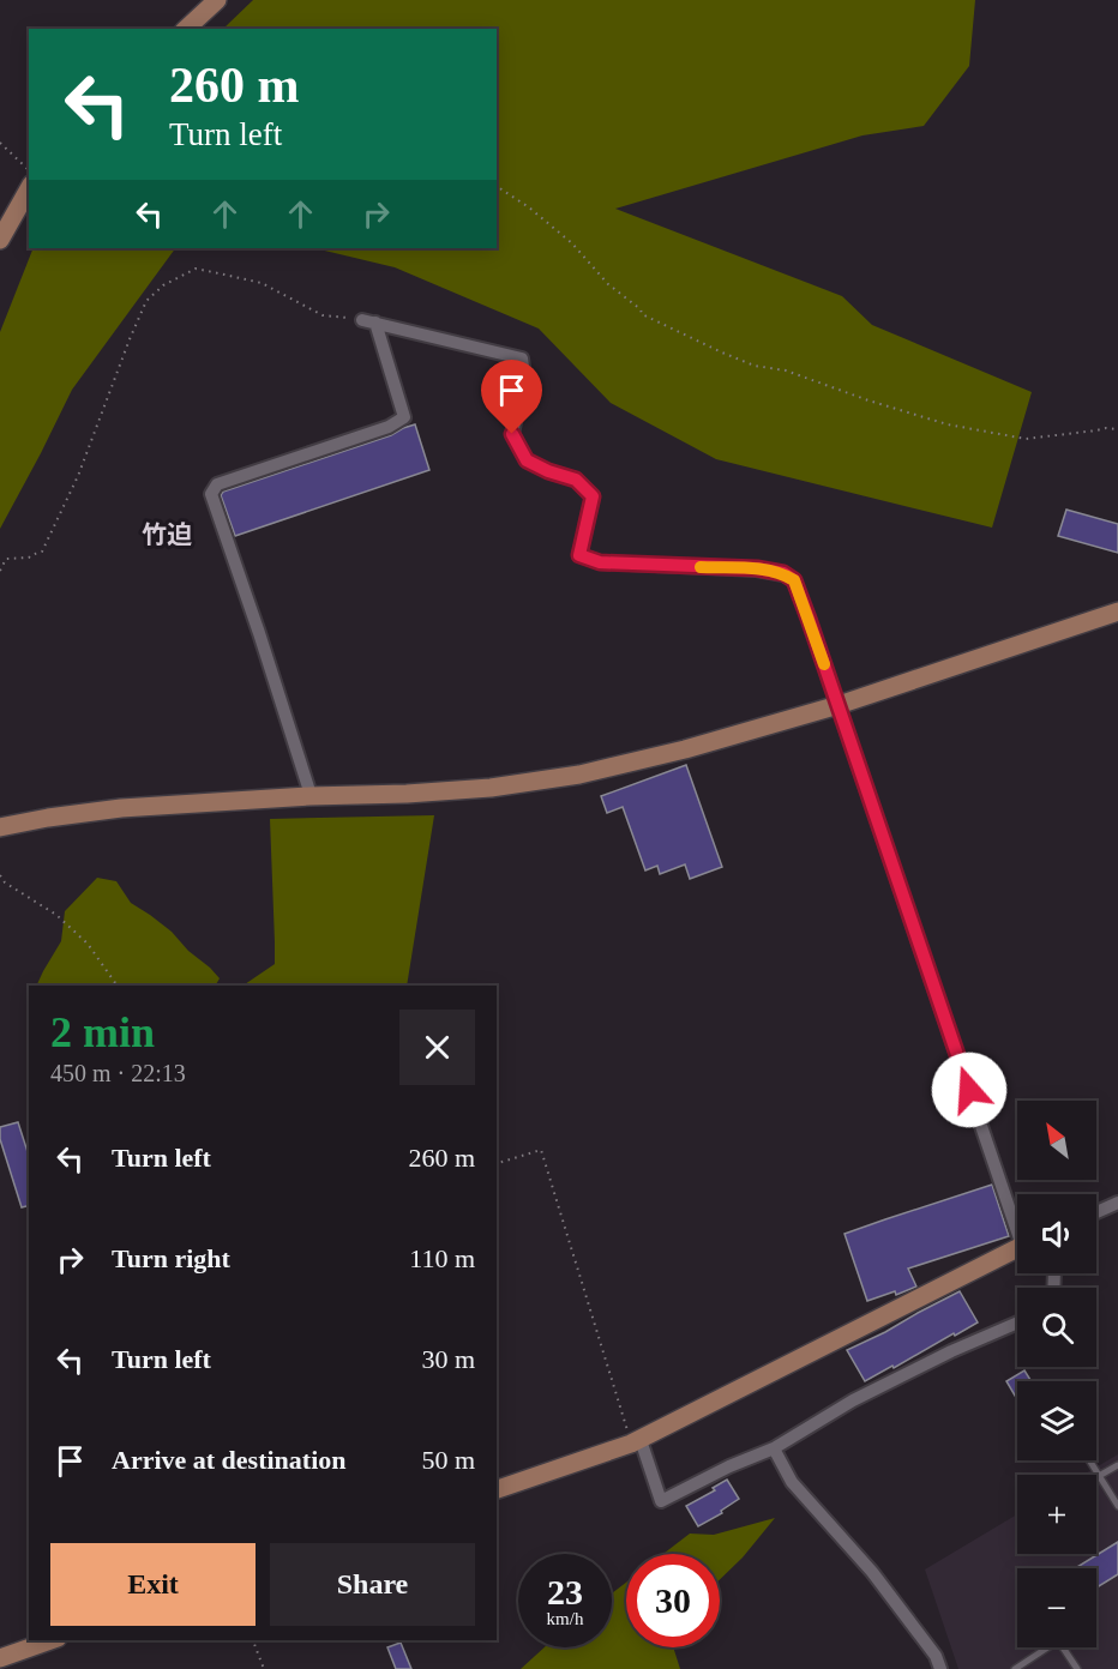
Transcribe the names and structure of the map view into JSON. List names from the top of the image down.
{
  "districts": ["竹迫"],
  "north": "top left",
  "page": {
    "turn": ["260 m", "Turn left"],
    "heading": ["2 min", "450 m · 22:13"],
    "map_buttons": ["+", "−"],
    "list": [
      {
        "name": "Turn left",
        "value": "260 m"
      },
      {
        "name": "Turn right",
        "value": "110 m"
      },
      {
        "name": "Turn left",
        "value": "30 m"
      },
      {
        "name": "Arrive at destination",
        "value": "50 m"
      }
    ],
    "buttons": ["Exit", "Share"],
    "speed": "23 km/h",
    "limit": "30"
  }
}
